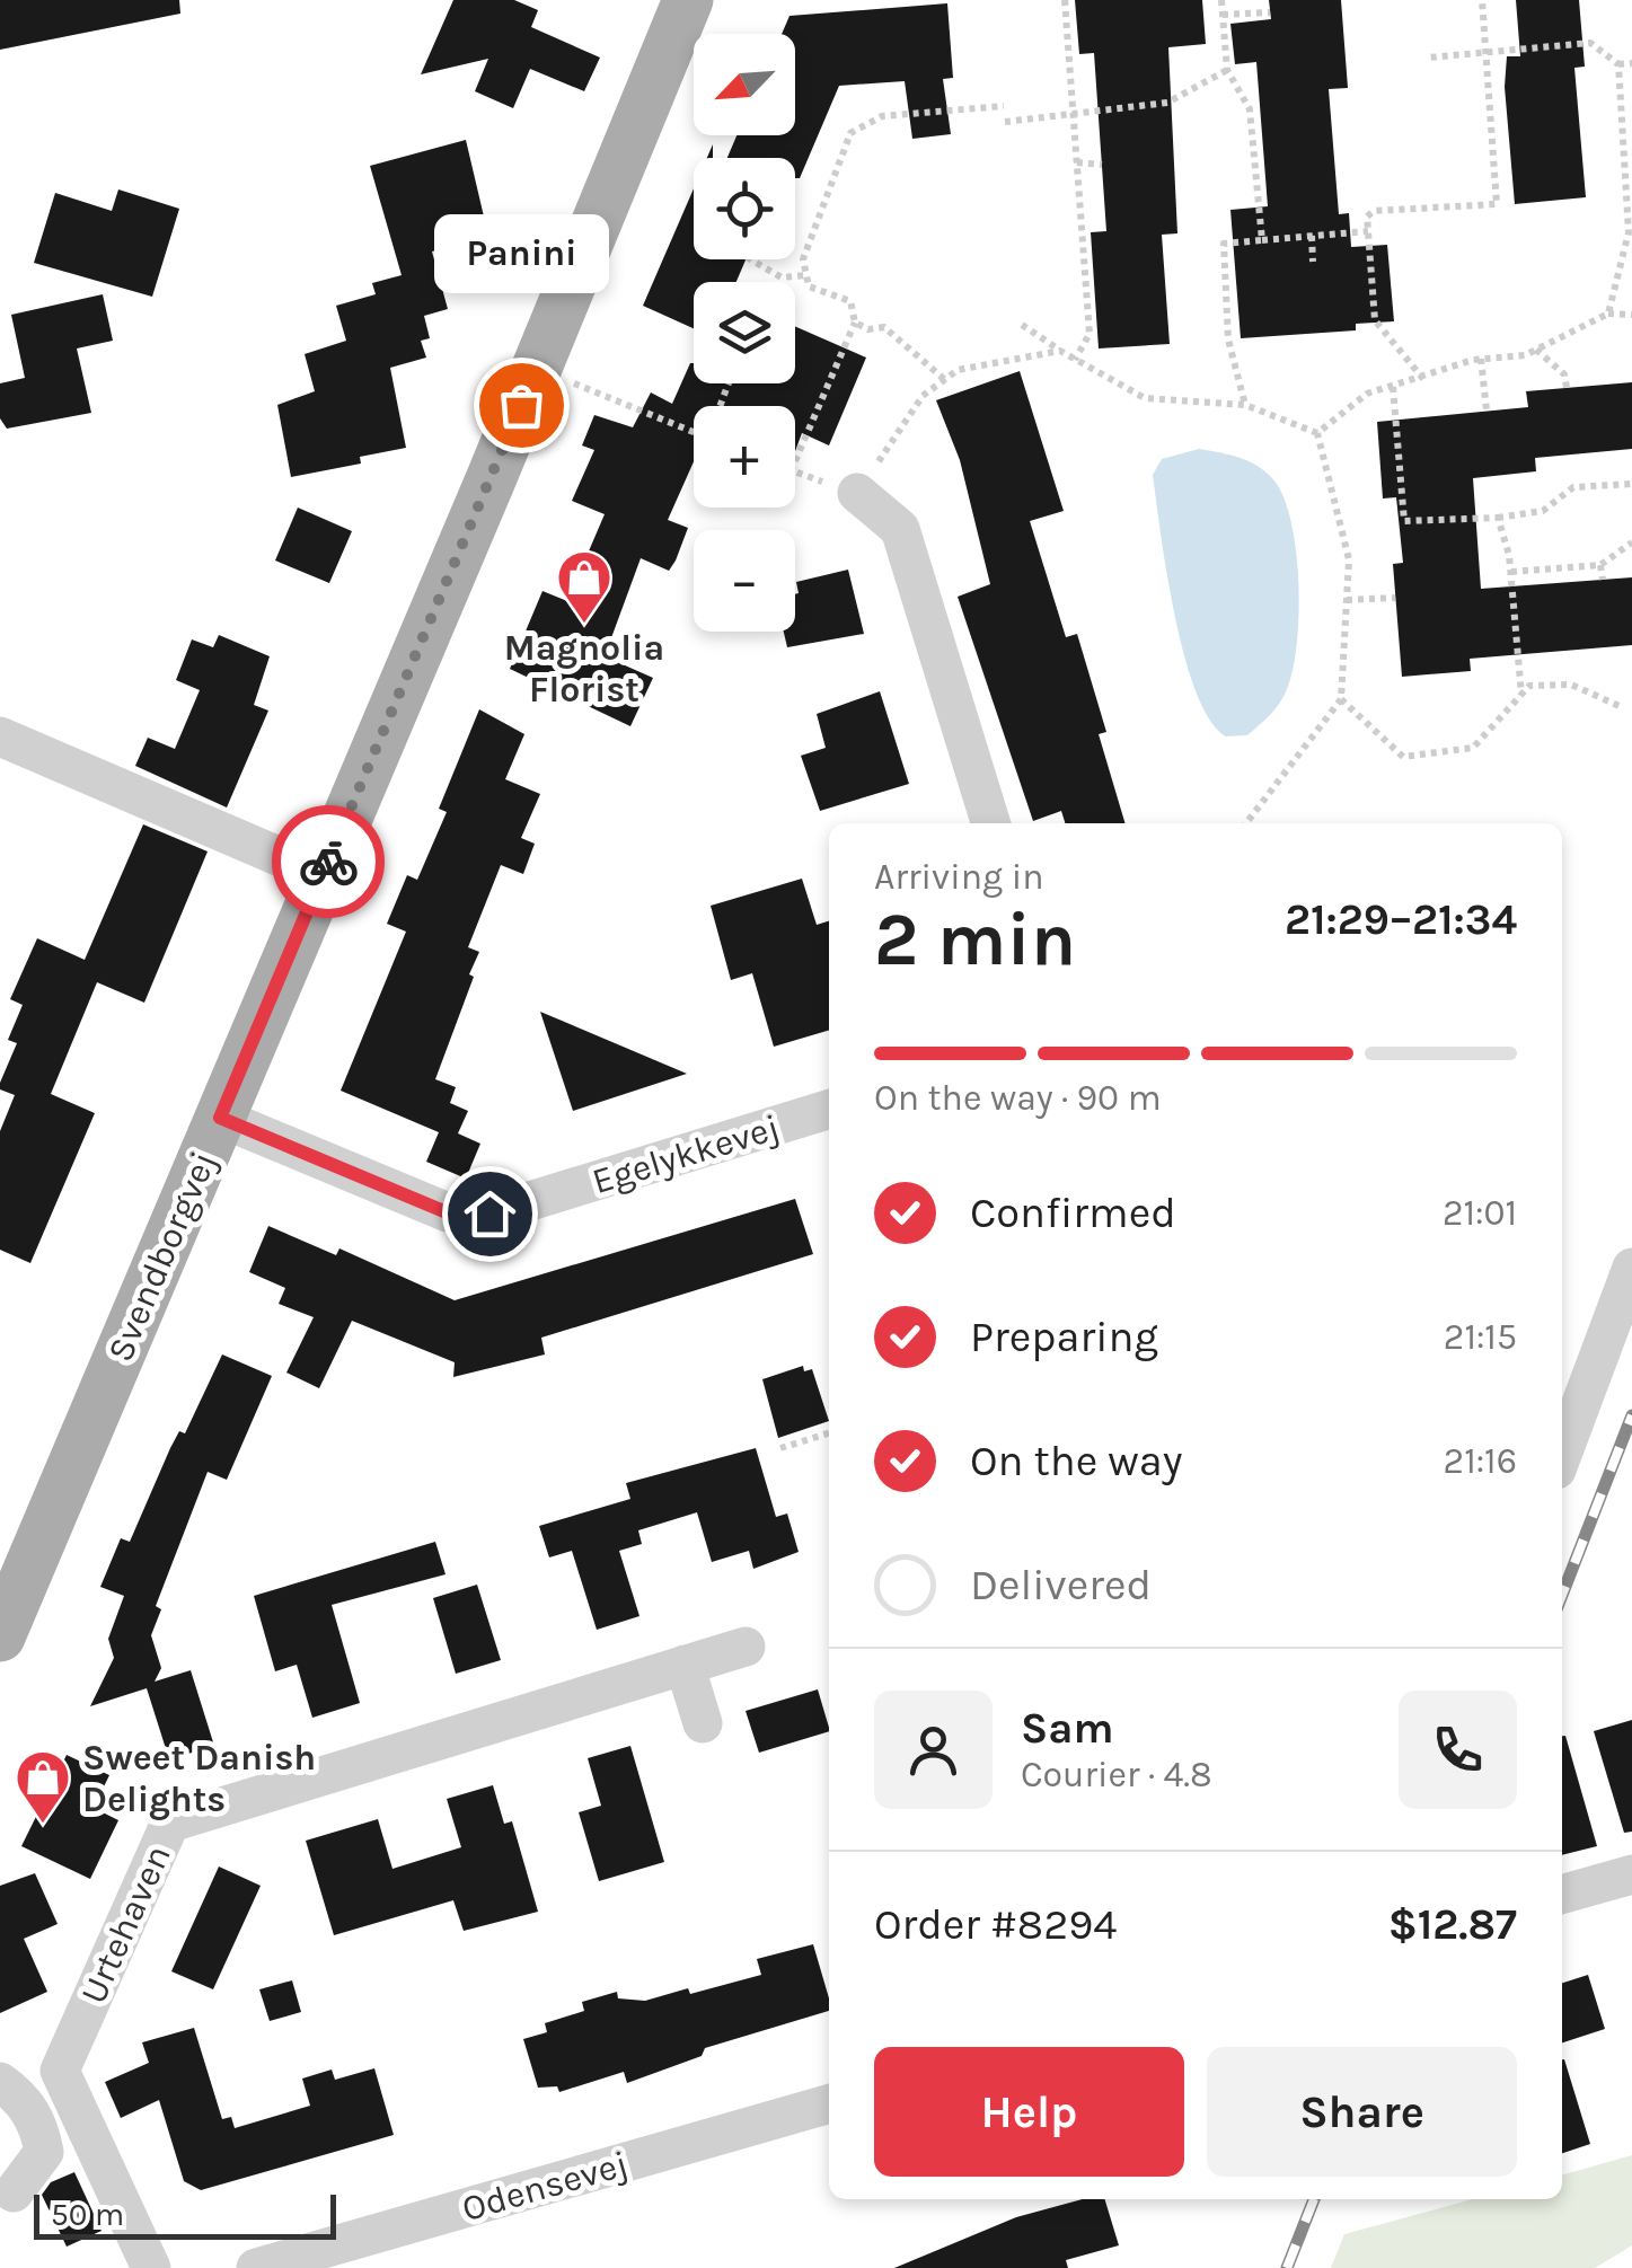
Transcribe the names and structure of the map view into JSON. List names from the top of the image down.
{
  "streets": {
    "main road": ["Svendborgvej"],
    "street": ["Egelykkevej", "Urtehaven", "Odensevej"]
  },
  "crossings": [
    ["Egelykkevej", "Svendborgvej"]
  ],
  "places": {
    "other": ["Panini"],
    "shop": ["Magnolia Florist", "Sweet Danish Delights"]
  },
  "scale_bar": "50 m",
  "north": "bottom left",
  "page": {
    "map_buttons": ["+", "−"],
    "bubble": "Panini",
    "heading": ["2 min", "Arriving in", "21:29–21:34"],
    "panel": [
      "Sam",
      "Courier · 4.8",
      "Order #8294",
      "$12.87"
    ],
    "bar": "On the way · 90 m",
    "list": [
      ["Confirmed", "21:01"],
      ["Preparing", "21:15"],
      ["On the way", "21:16"],
      "Delivered"
    ],
    "buttons": ["Help", "Share"],
    "scale": "50 m"
  }
}
